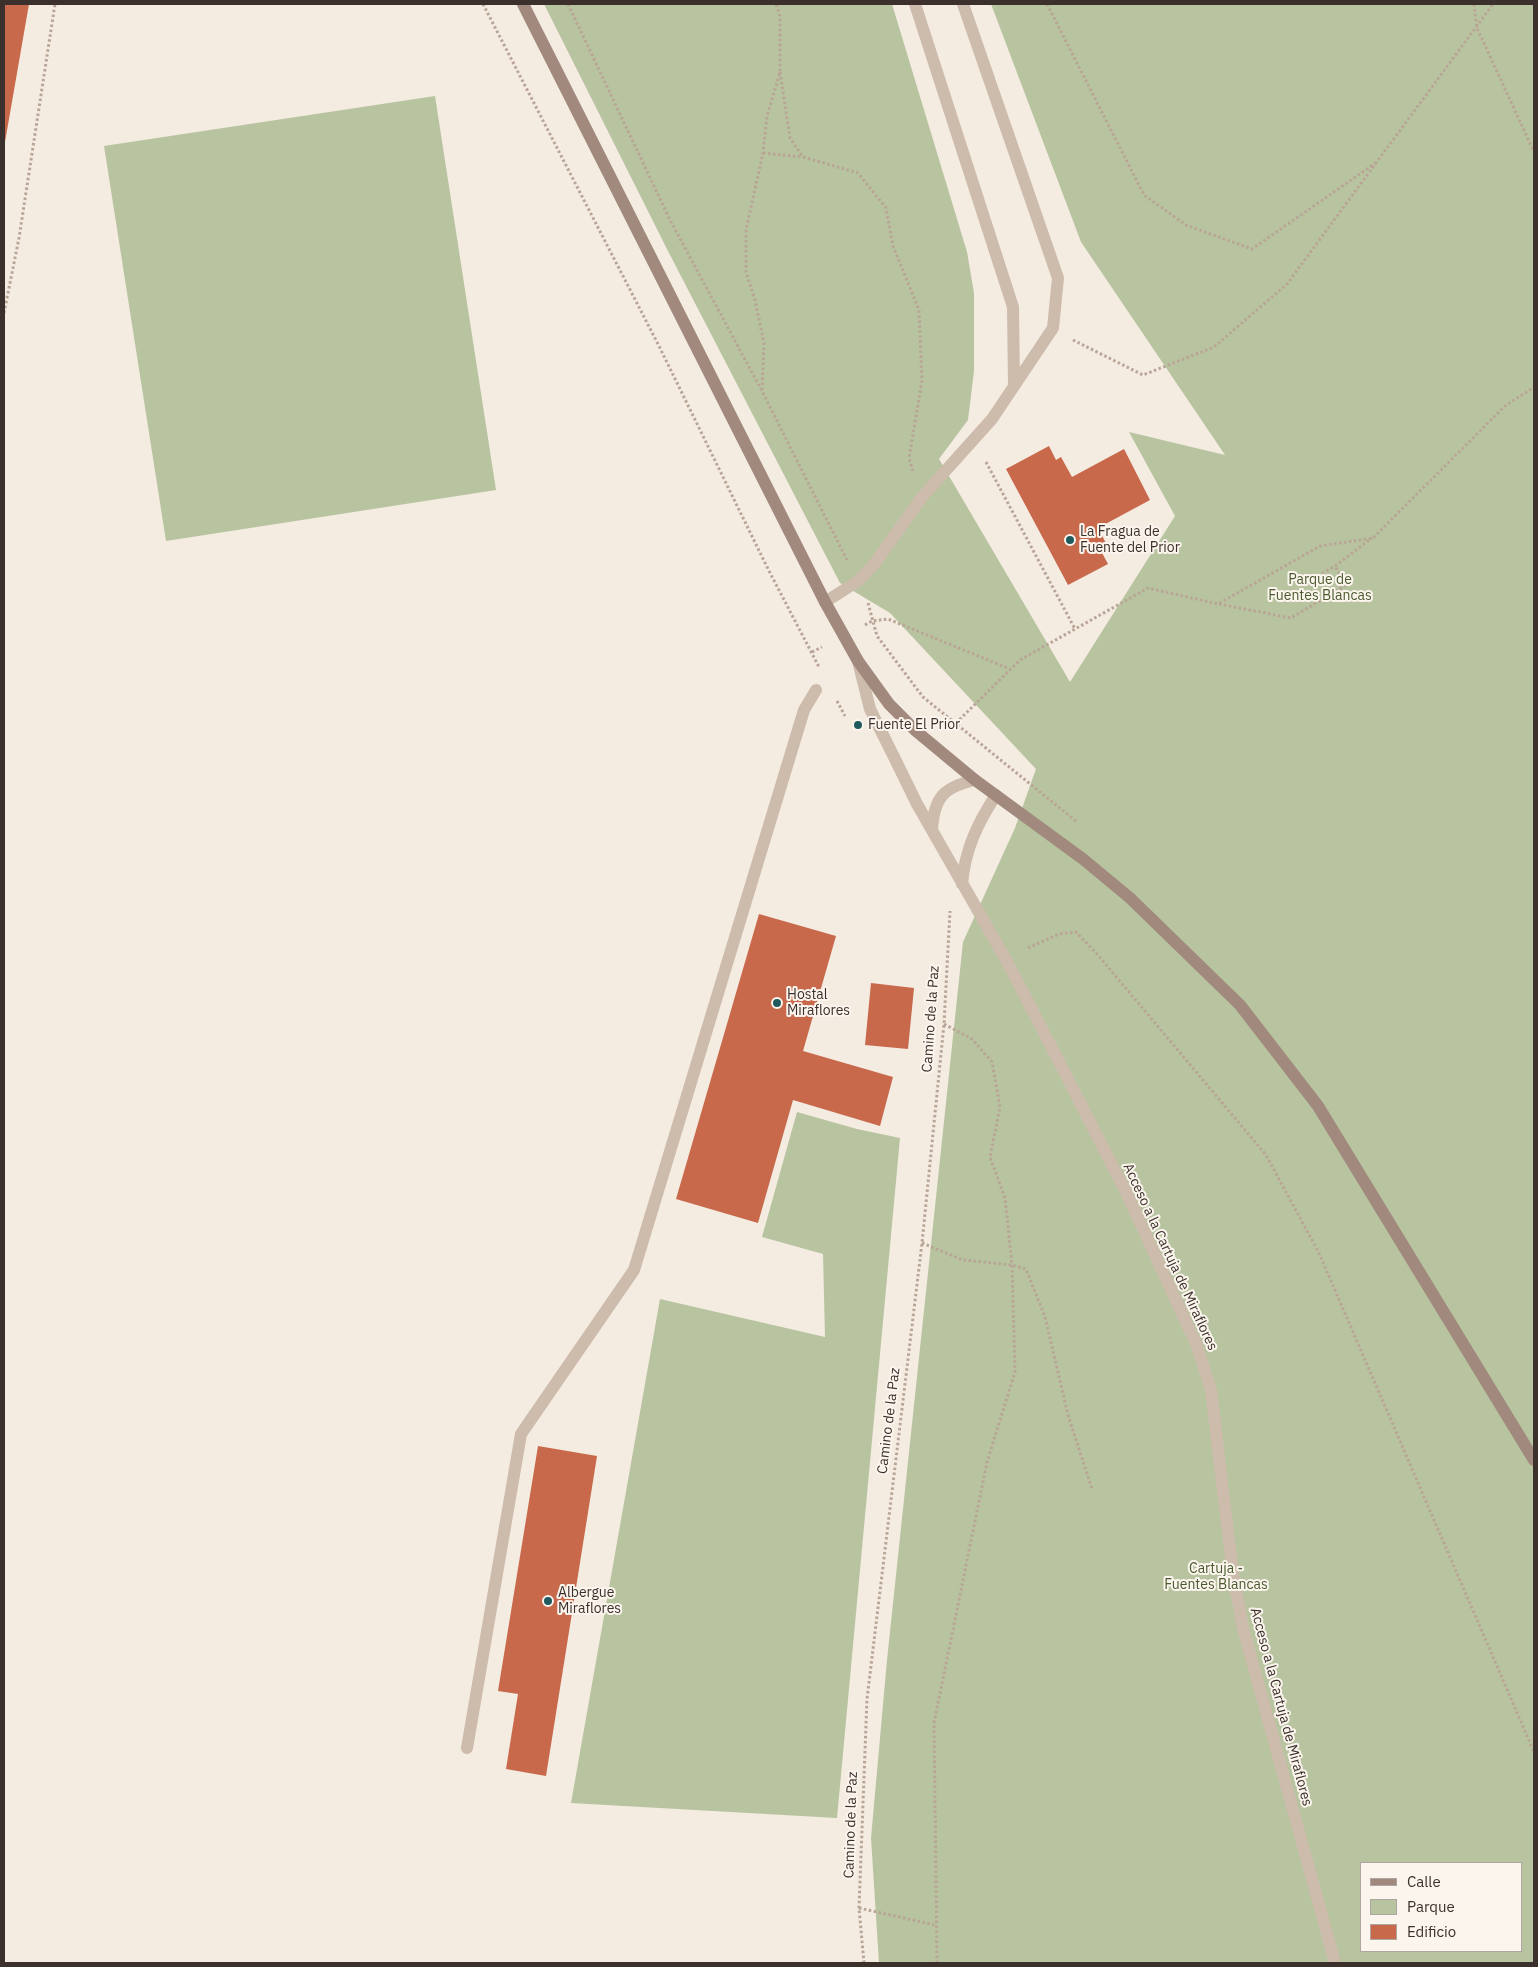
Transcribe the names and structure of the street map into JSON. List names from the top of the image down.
{
  "streets": {
    "street": ["Acceso a la Cartuja de Miraflores"],
    "path": ["Camino de la Paz"]
  },
  "crossings": [
    ["Camino de la Paz", "Acceso a la Cartuja de Miraflores"]
  ],
  "parks": ["Parque de Fuentes Blancas", "Cartuja - Fuentes Blancas"],
  "places": [
    "La Fragua de Fuente del Prior",
    "Fuente El Prior",
    "Hostal Miraflores",
    "Albergue Miraflores"
  ],
  "legend": ["Calle", "Parque", "Edificio"]
}
